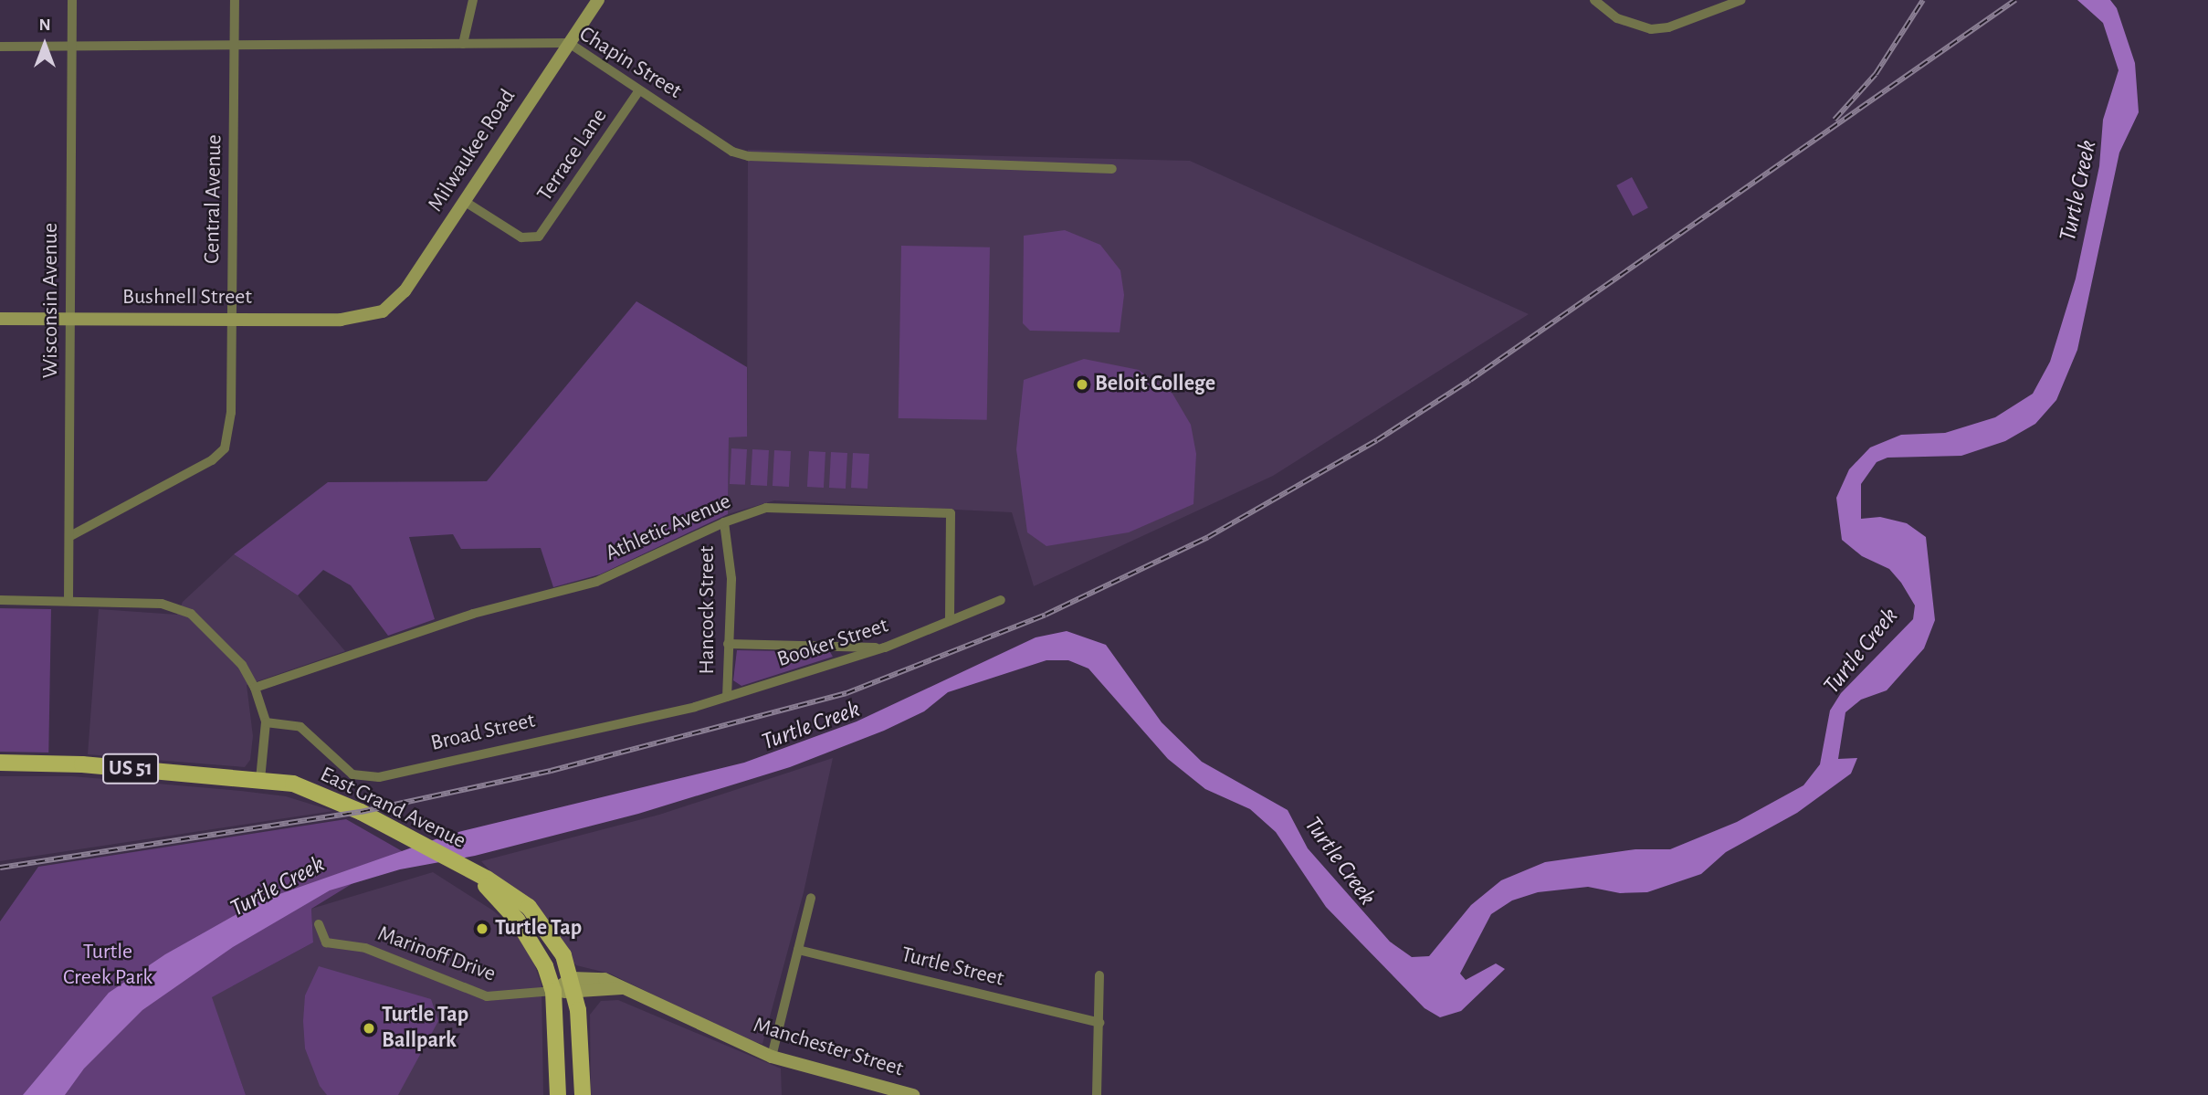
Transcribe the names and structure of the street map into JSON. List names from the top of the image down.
{
  "streets": {
    "main road": ["US 51", "East Grand Avenue"],
    "street": [
      "Chapin Street",
      "Milwaukee Road",
      "Terrace Lane",
      "Central Avenue",
      "Bushnell Street",
      "Wisconsin Avenue",
      "Athletic Avenue",
      "Hancock Street",
      "Booker Street",
      "Broad Street",
      "Marinoff Drive",
      "Turtle Street",
      "Manchester Street"
    ]
  },
  "crossings": [
    ["Chapin Street", "Milwaukee Road"],
    ["Chapin Street", "Terrace Lane"],
    ["Chapin Street", "Central Avenue"],
    ["Chapin Street", "Wisconsin Avenue"],
    ["Milwaukee Road", "Terrace Lane"],
    ["Milwaukee Road", "Bushnell Street"],
    ["Central Avenue", "Bushnell Street"],
    ["Central Avenue", "Wisconsin Avenue"],
    ["Bushnell Street", "Wisconsin Avenue"],
    ["Athletic Avenue", "Hancock Street"],
    ["Athletic Avenue", "Booker Street"],
    ["Hancock Street", "Booker Street"],
    ["Hancock Street", "Broad Street"],
    ["Booker Street", "Broad Street"],
    ["US 51", "East Grand Avenue"],
    ["US 51", "Marinoff Drive"],
    ["US 51", "Manchester Street"],
    ["Marinoff Drive", "Manchester Street"]
  ],
  "water": ["Turtle Creek"],
  "parks": ["Turtle Creek Park"],
  "places": ["Beloit College", "Turtle Tap", "Turtle Tap Ballpark"],
  "north": "top"
}
